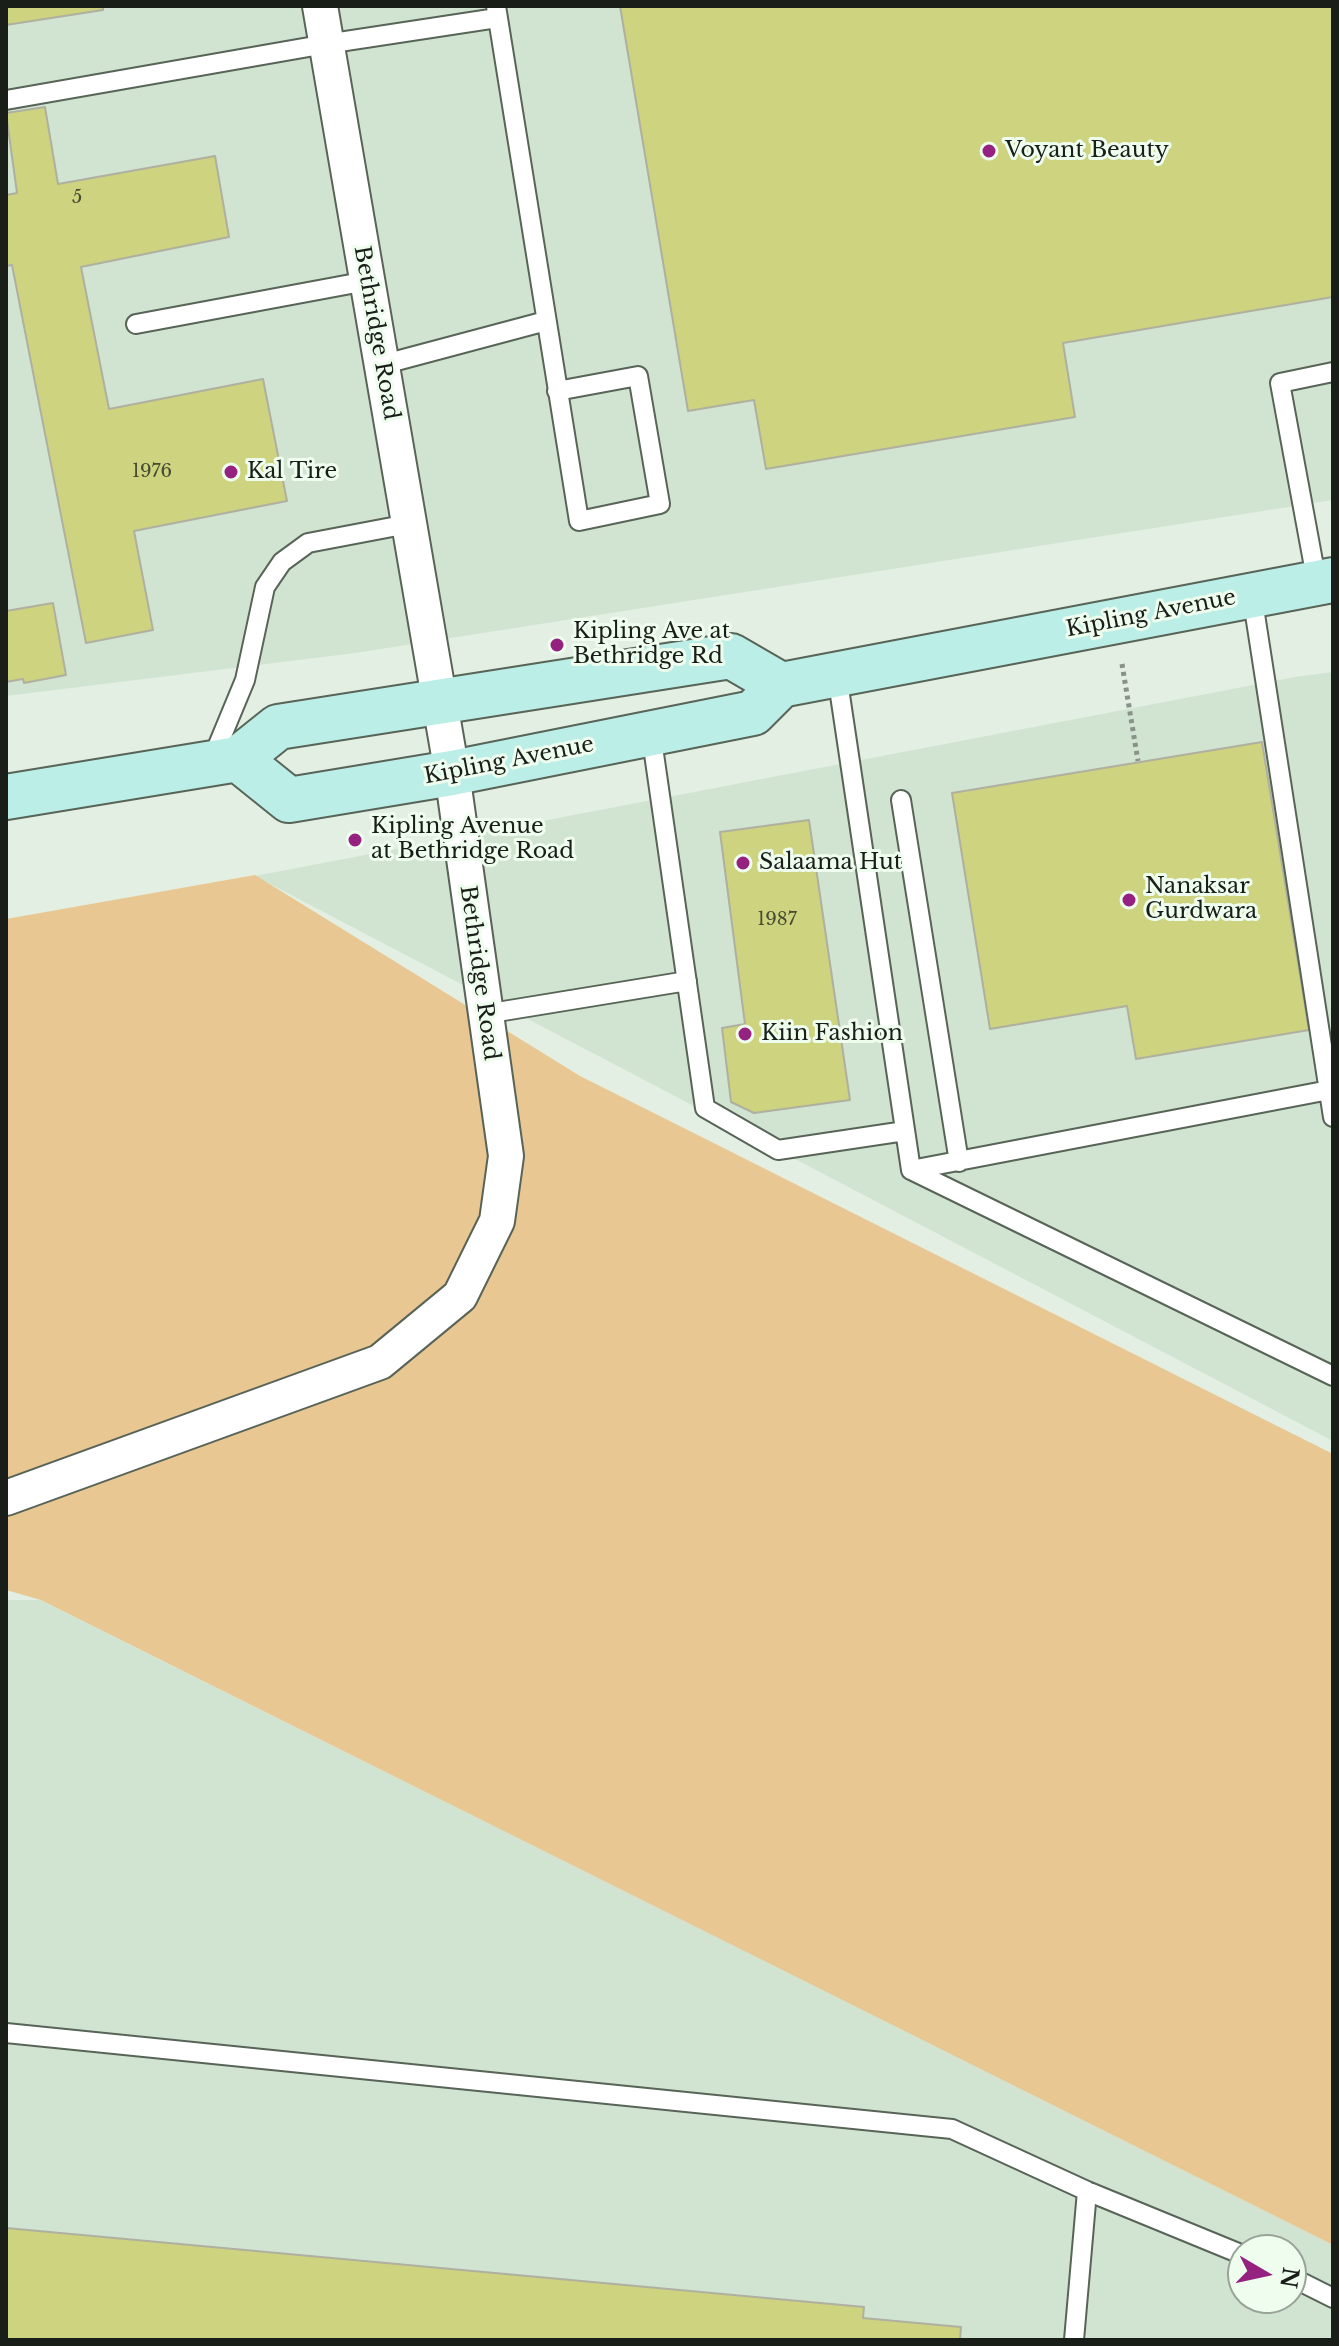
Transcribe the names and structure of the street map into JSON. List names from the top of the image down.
{
  "streets": {
    "main road": ["Kipling Avenue"],
    "street": ["Bethridge Road"]
  },
  "crossings": [
    ["Bethridge Road", "Kipling Avenue"]
  ],
  "places": [
    "Voyant Beauty",
    "Kal Tire",
    "Kipling Ave at Bethridge Rd",
    "Kipling Avenue at Bethridge Road",
    "Salaama Hut",
    "Nanaksar Gurdwara",
    "Kiin Fashion"
  ],
  "house_numbers": ["5", "1976", "1987"],
  "north": "right"
}
